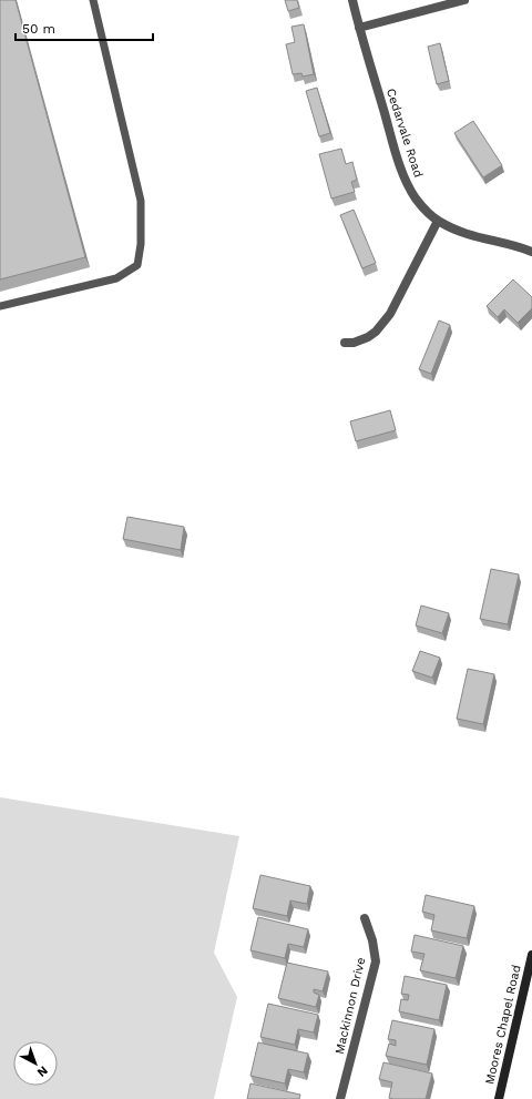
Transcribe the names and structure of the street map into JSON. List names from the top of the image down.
{
  "streets": {
    "main road": ["Moores Chapel Road"],
    "street": ["Cedarvale Road", "Mackinnon Drive"]
  },
  "scale_bar": "50 m",
  "north": "bottom right"
}
